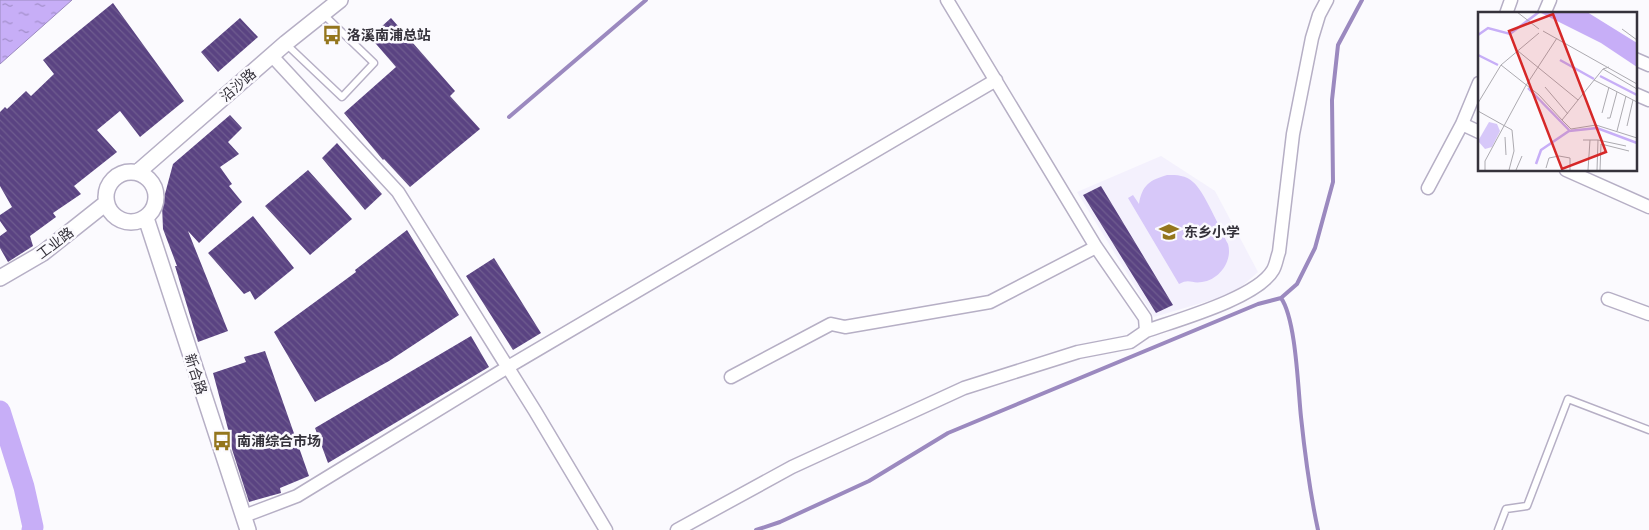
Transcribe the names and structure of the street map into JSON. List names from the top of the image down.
{
  "streets": {
    "street": ["沿沙路", "工业路", "新合路"]
  },
  "crossings": [
    ["沿沙路", "工业路"],
    ["沿沙路", "新合路"],
    ["工业路", "新合路"]
  ],
  "places": {
    "bus stop": ["洛溪南浦总站", "南浦综合市场"],
    "school or university": ["东乡小学"]
  }
}
